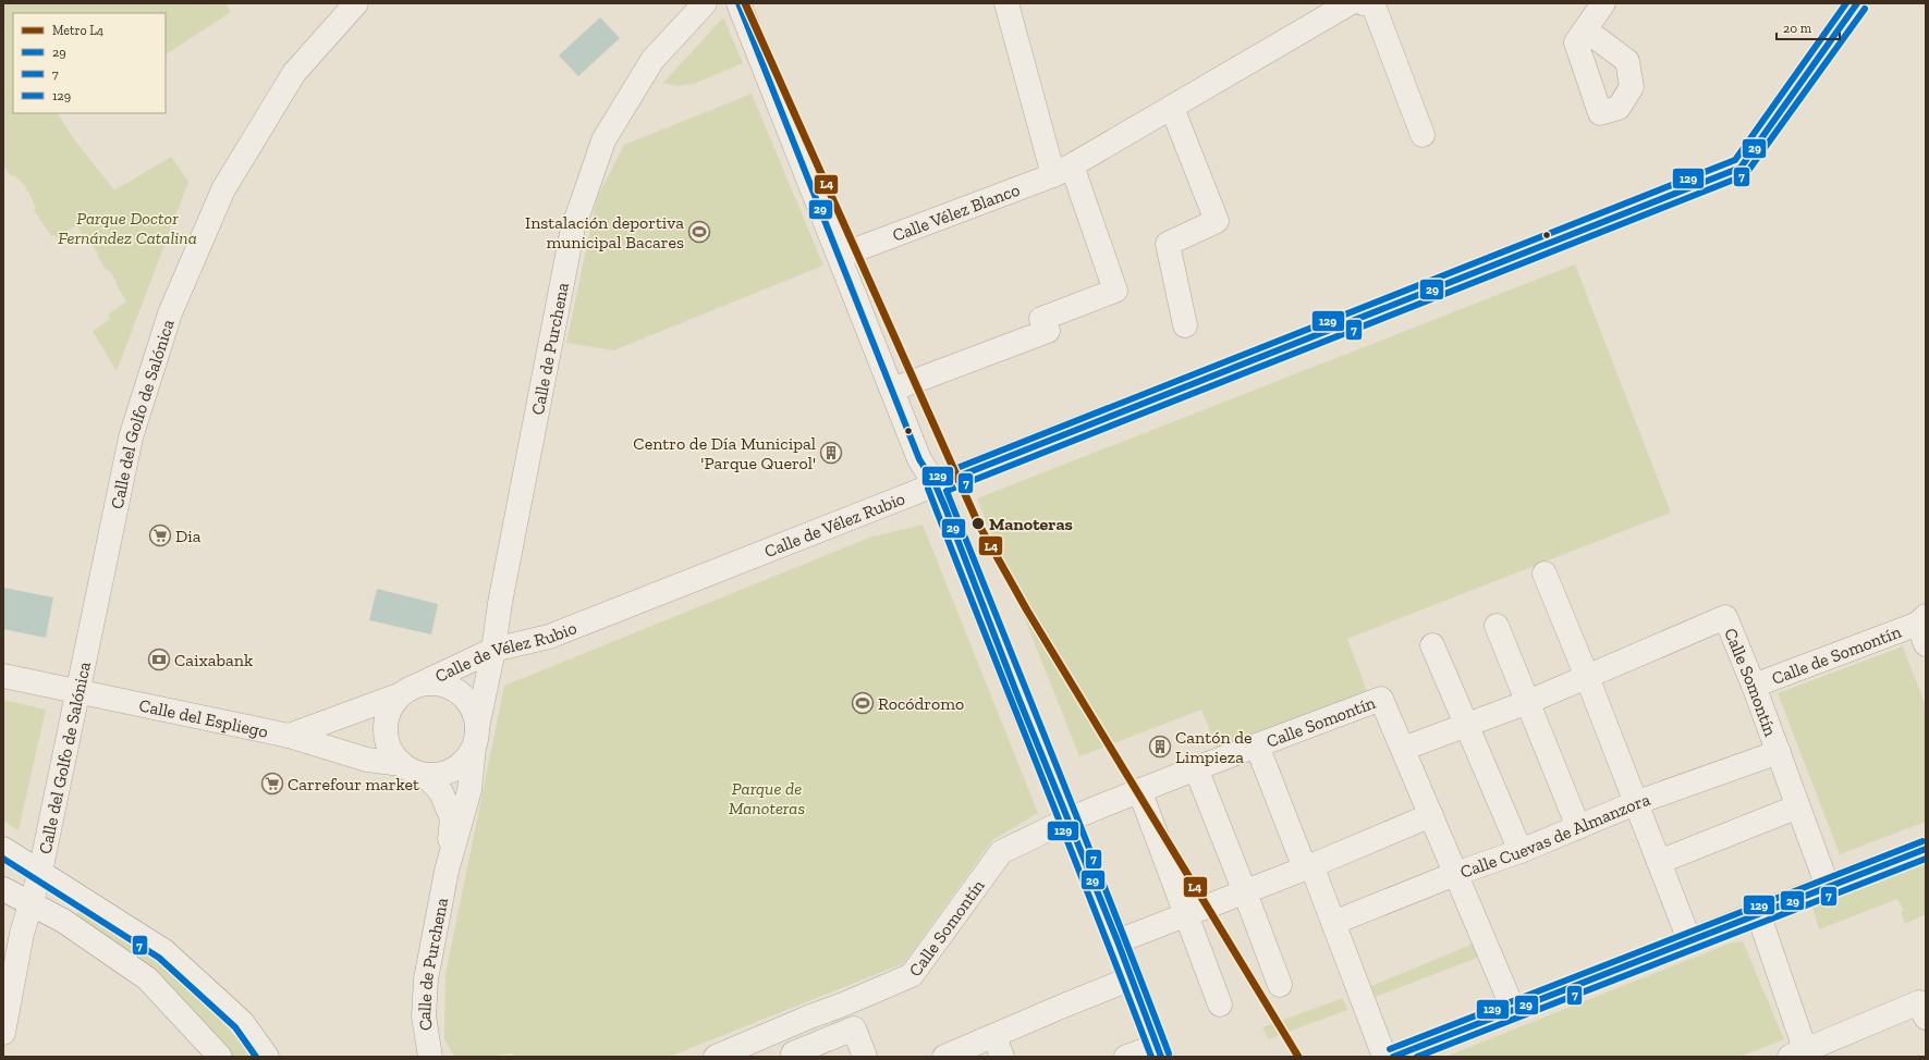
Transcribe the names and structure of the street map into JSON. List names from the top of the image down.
{
  "streets": {
    "street": [
      "Calle Vélez Blanco",
      "Calle de Purchena",
      "Calle del Golfo de Salónica",
      "Calle de Vélez Rubio",
      "Calle de Somontín",
      "Calle Somontín",
      "Calle del Espliego",
      "Calle Cuevas de Almanzora"
    ]
  },
  "crossings": [
    ["Calle de Purchena", "Calle de Vélez Rubio"],
    ["Calle de Purchena", "Calle del Espliego"],
    ["Calle del Golfo de Salónica", "Calle del Espliego"],
    ["Calle de Vélez Rubio", "Calle del Espliego"],
    ["Calle de Somontín", "Calle Somontín"],
    ["Calle Somontín", "Calle Cuevas de Almanzora"]
  ],
  "parks": ["Parque Doctor Fernández Catalina", "Parque de Manoteras"],
  "places": {
    "sports": ["Instalación deportiva municipal Bacares", "Rocódromo"],
    "building": ["Centro de Día Municipal 'Parque Querol'", "Cantón de Limpieza"],
    "other": ["Manoteras"],
    "supermarket": ["Dia", "Carrefour market"],
    "bank": ["Caixabank"]
  },
  "lines": [
    "metro line L4",
    "transit line 29",
    "transit line 129",
    "transit line 7"
  ],
  "legend": [
    "Metro L4",
    "29",
    "7",
    "129"
  ],
  "scale_bar": "20 m"
}
